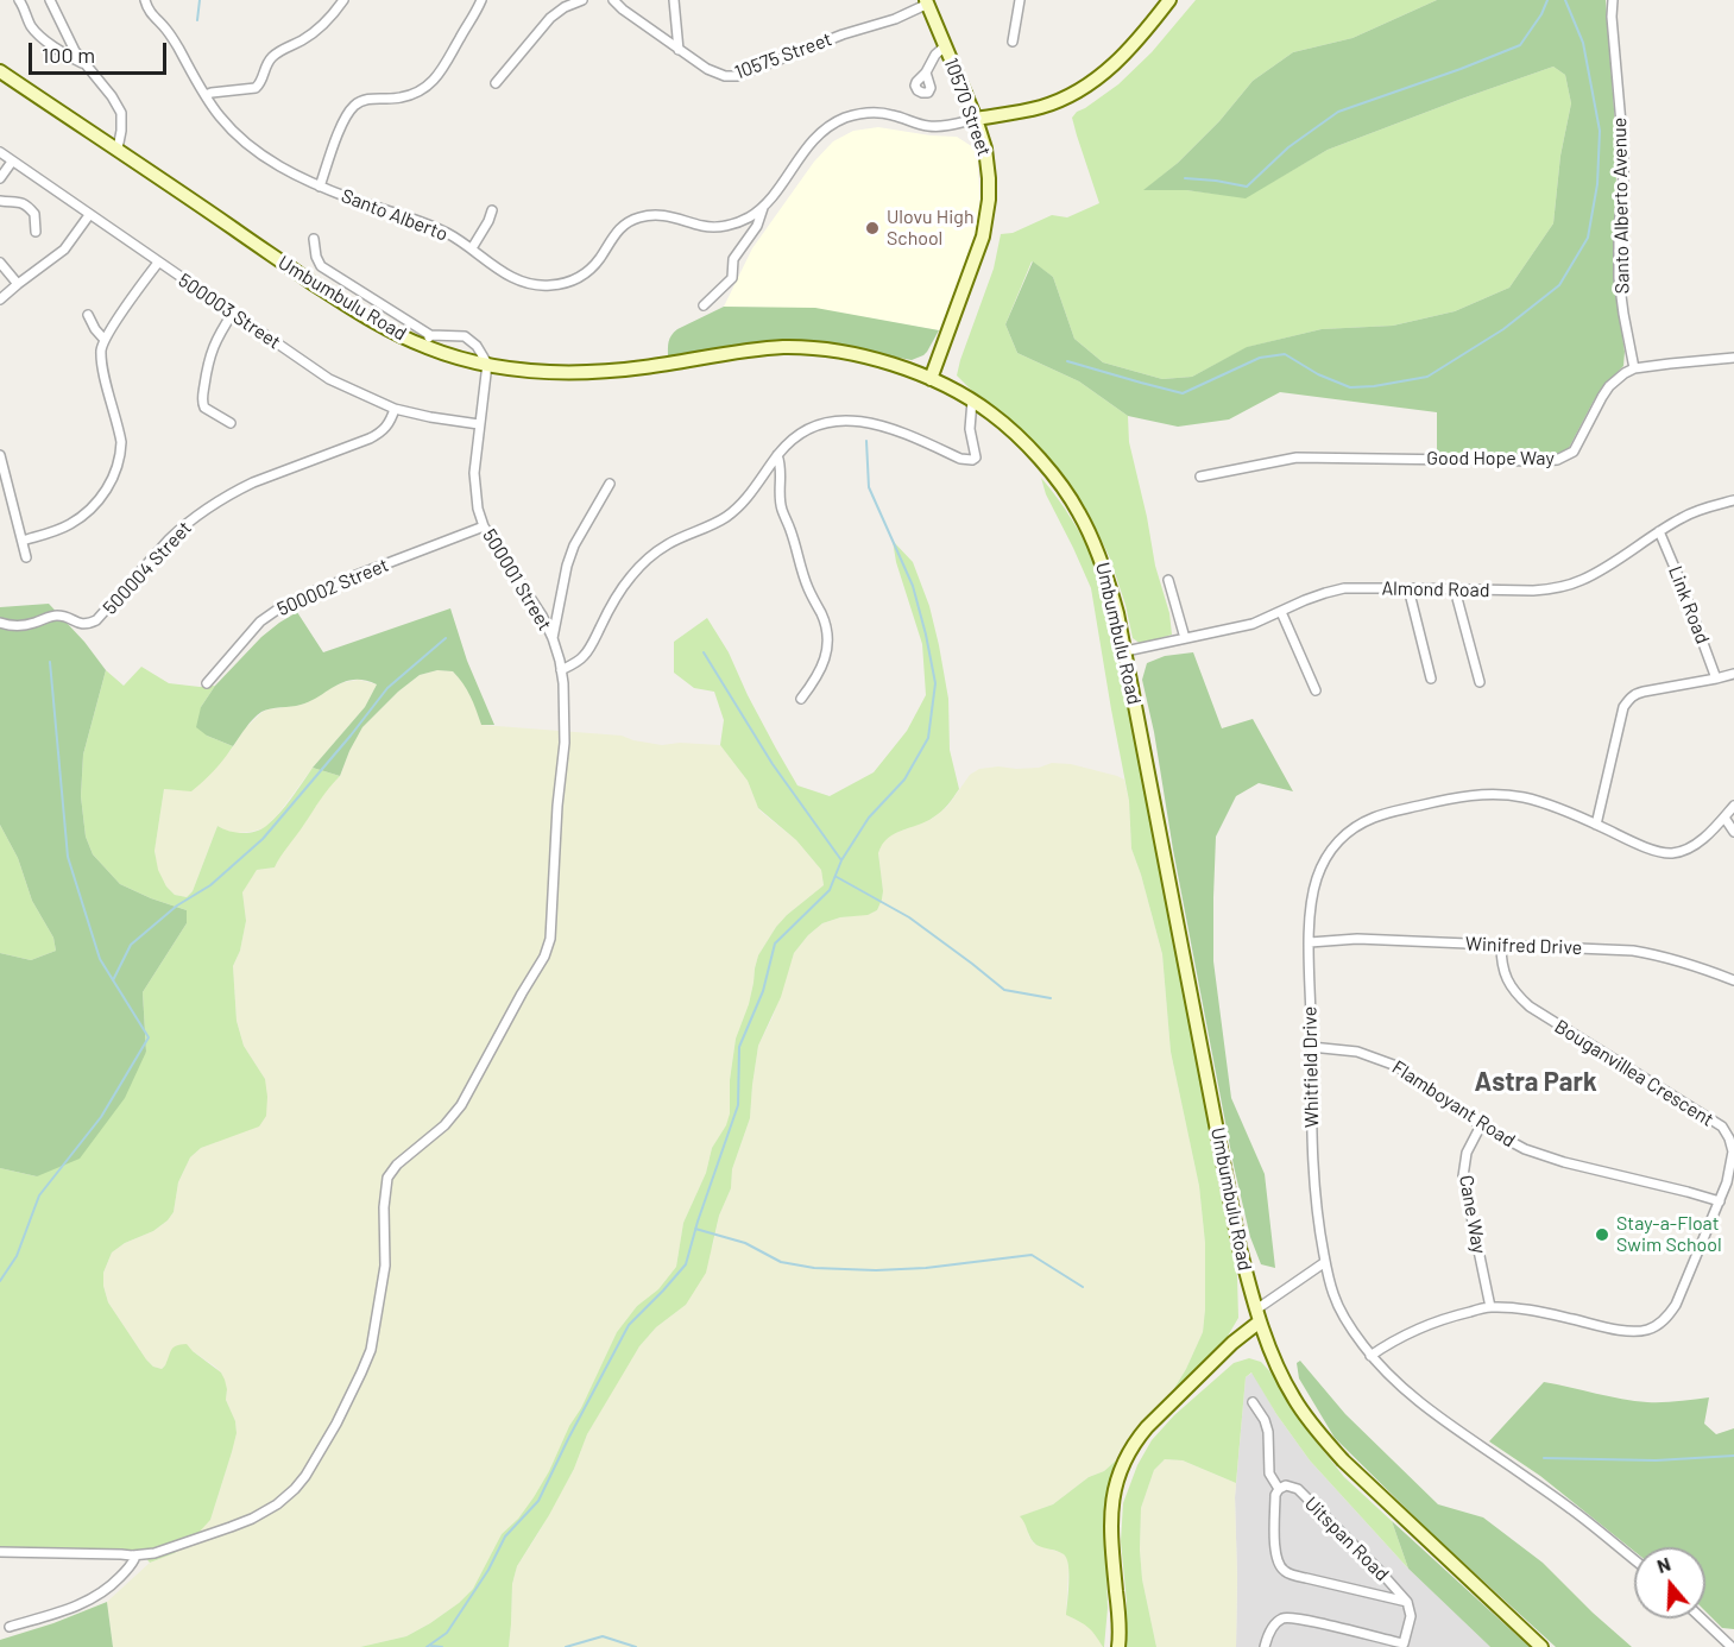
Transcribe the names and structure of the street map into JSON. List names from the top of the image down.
{
  "streets": {
    "main road": ["10570 Street", "Santo Alberto", "Umbumbulu Road"],
    "street": [
      "10575 Street",
      "Santo Alberto Avenue",
      "500003 Street",
      "Good Hope Way",
      "500004 Street",
      "500001 Street",
      "500002 Street",
      "Almond Road",
      "Link Road",
      "Winifred Drive",
      "Whitfield Drive",
      "Bouganvillea Crescent",
      "Flamboyant Road",
      "Cane Way",
      "Uitspan Road"
    ]
  },
  "crossings": [
    ["10575 Street", "10570 Street"],
    ["10570 Street", "Santo Alberto"],
    ["10570 Street", "Umbumbulu Road"],
    ["Santo Alberto Avenue", "Good Hope Way"],
    ["Umbumbulu Road", "500001 Street"],
    ["Umbumbulu Road", "Almond Road"],
    ["500003 Street", "500004 Street"],
    ["500003 Street", "500001 Street"],
    ["500001 Street", "500002 Street"],
    ["Almond Road", "Link Road"],
    ["Winifred Drive", "Whitfield Drive"],
    ["Winifred Drive", "Bouganvillea Crescent"],
    ["Whitfield Drive", "Bouganvillea Crescent"],
    ["Whitfield Drive", "Flamboyant Road"],
    ["Bouganvillea Crescent", "Flamboyant Road"],
    ["Bouganvillea Crescent", "Cane Way"],
    ["Flamboyant Road", "Cane Way"]
  ],
  "districts": ["Astra Park"],
  "places": ["Ulovu High School", "Stay-a-Float Swim School"],
  "scale_bar": "100 m",
  "north": "top"
}
